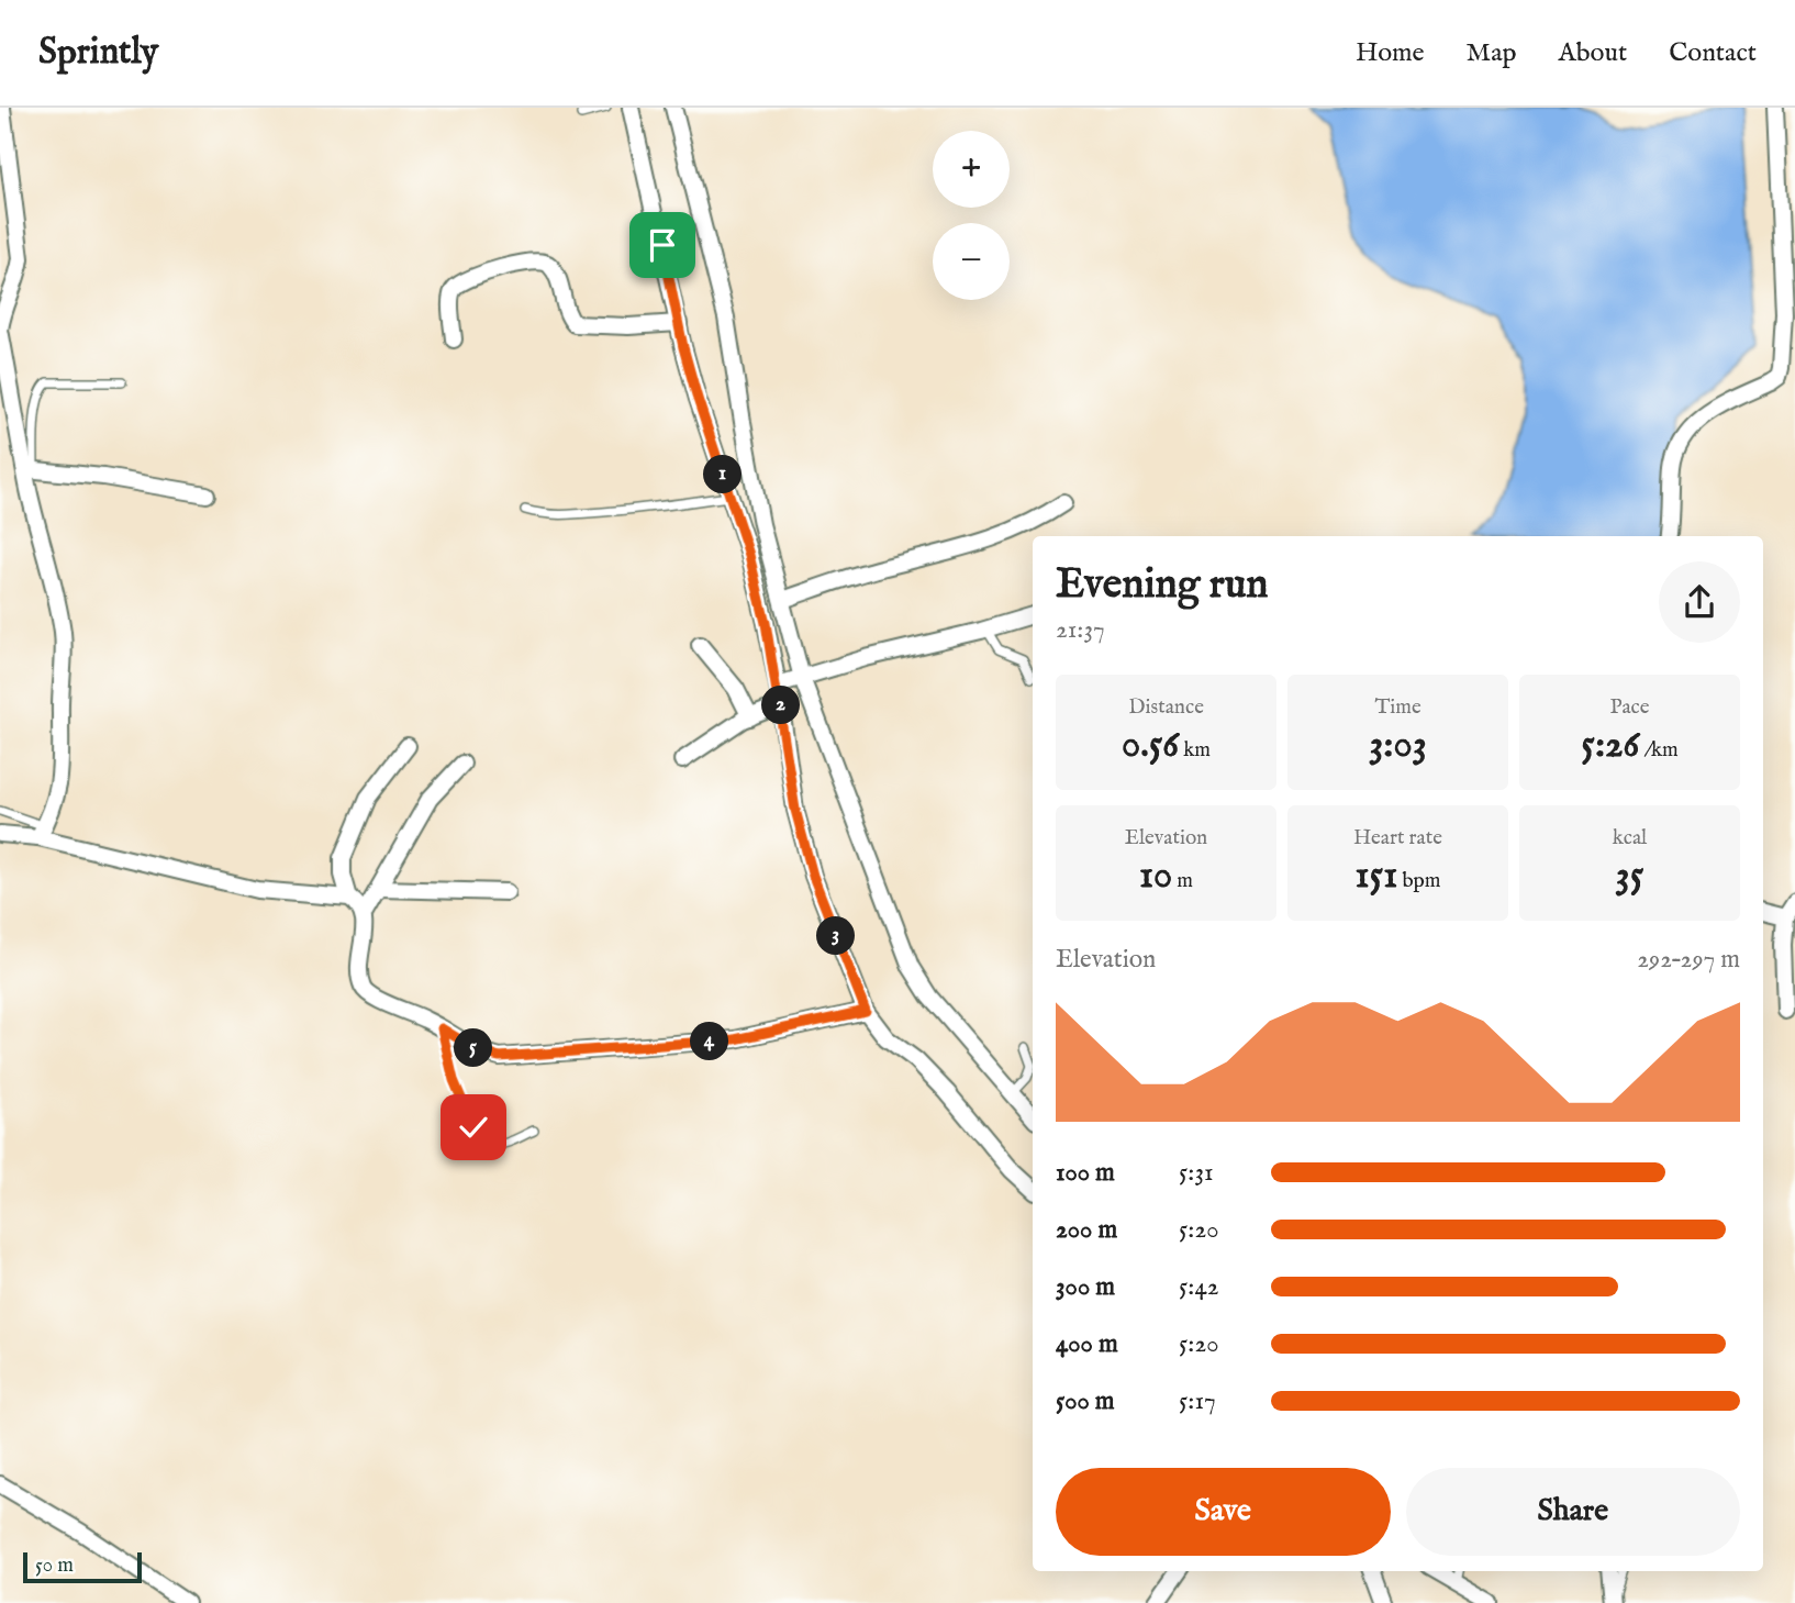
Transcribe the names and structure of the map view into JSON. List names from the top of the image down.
{
  "scale_bar": "50 m",
  "page": {
    "header": "Sprintly",
    "nav": [
      "Home",
      "Map",
      "About",
      "Contact"
    ],
    "map_buttons": ["+", "−"],
    "pins": [
      "1",
      "2",
      "3",
      "4",
      "5"
    ],
    "heading": ["Evening run", "21:37"],
    "stats": [
      ["Distance", "0.56 km"],
      ["Time", "3:03"],
      ["Pace", "5:26 /km"],
      ["Elevation", "10 m"],
      ["Heart rate", "151 bpm"],
      ["kcal", "35"]
    ],
    "chart": ["Elevation", "292–297 m"],
    "list": [
      {
        "name": "100 m",
        "note": "5:31"
      },
      {
        "name": "200 m",
        "note": "5:20"
      },
      {
        "name": "300 m",
        "note": "5:42"
      },
      {
        "name": "400 m",
        "note": "5:20"
      },
      {
        "name": "500 m",
        "note": "5:17"
      }
    ],
    "buttons": ["Save", "Share"],
    "scale": "50 m"
  }
}
